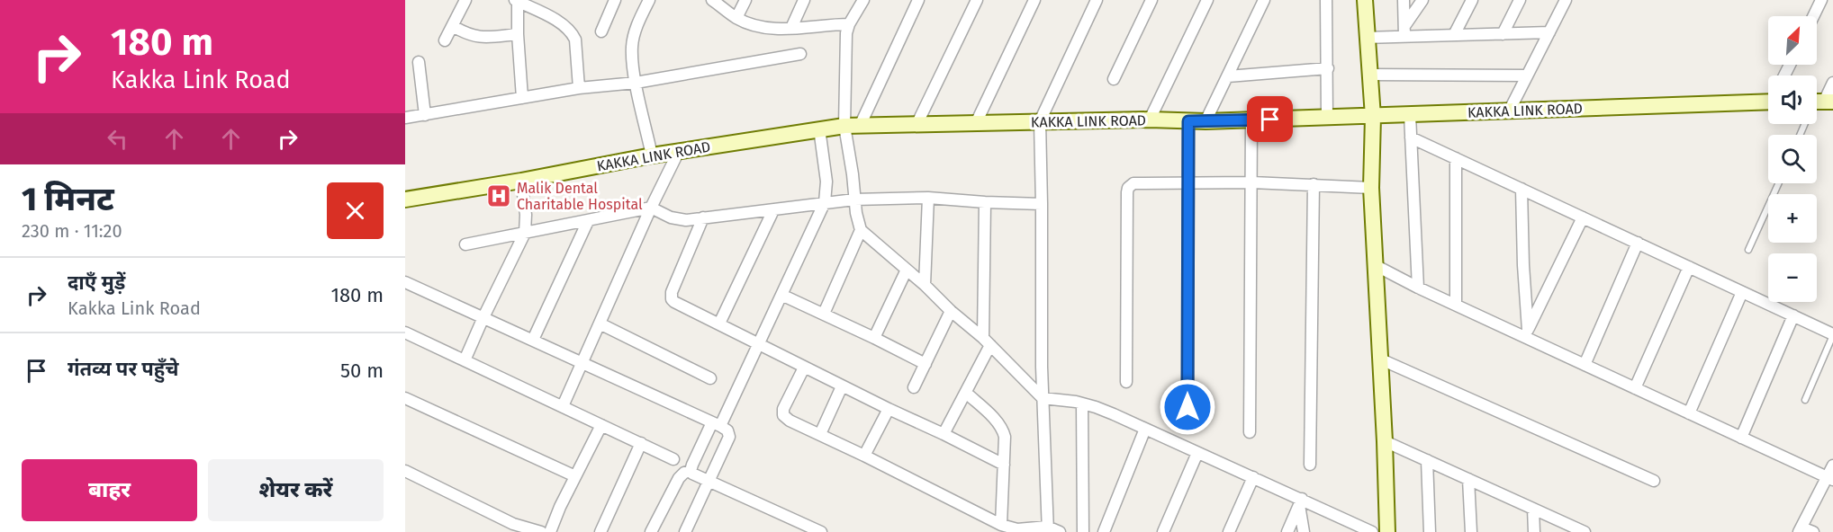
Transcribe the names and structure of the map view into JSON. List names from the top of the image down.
{
  "streets": {
    "street": ["KAKKA LINK ROAD"]
  },
  "places": {
    "hospital": ["Malik Dental Charitable Hospital"]
  },
  "north": "top right",
  "page": {
    "turn": ["180 m", "Kakka Link Road"],
    "map_buttons": ["+", "−"],
    "heading": ["1 मिनट", "230 m · 11:20"],
    "list": [
      {
        "name": "दाएँ मुड़ें",
        "note": "Kakka Link Road",
        "value": "180 m"
      },
      {
        "name": "गंतव्य पर पहुँचे",
        "value": "50 m"
      }
    ],
    "buttons": ["बाहर", "शेयर करें"]
  }
}
